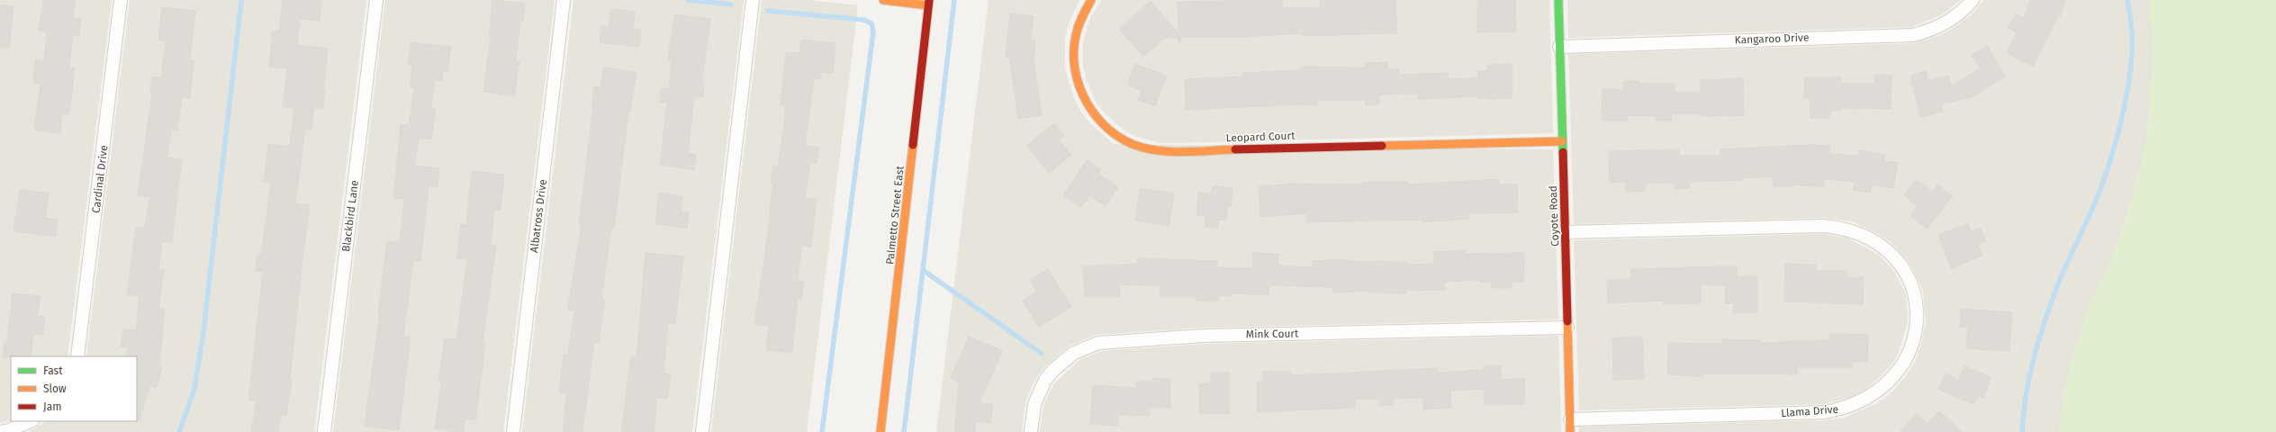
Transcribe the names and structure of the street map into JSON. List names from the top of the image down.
{
  "streets": {
    "street": [
      "Kangaroo Drive",
      "Leopard Court",
      "Cardinal Drive",
      "Palmetto Street East",
      "Blackbird Lane",
      "Albatross Drive",
      "Coyote Road",
      "Mink Court",
      "Llama Drive"
    ]
  },
  "crossings": [
    ["Kangaroo Drive", "Coyote Road"],
    ["Leopard Court", "Coyote Road"],
    ["Coyote Road", "Mink Court"],
    ["Coyote Road", "Llama Drive"]
  ],
  "legend": ["Fast", "Slow", "Jam"]
}
